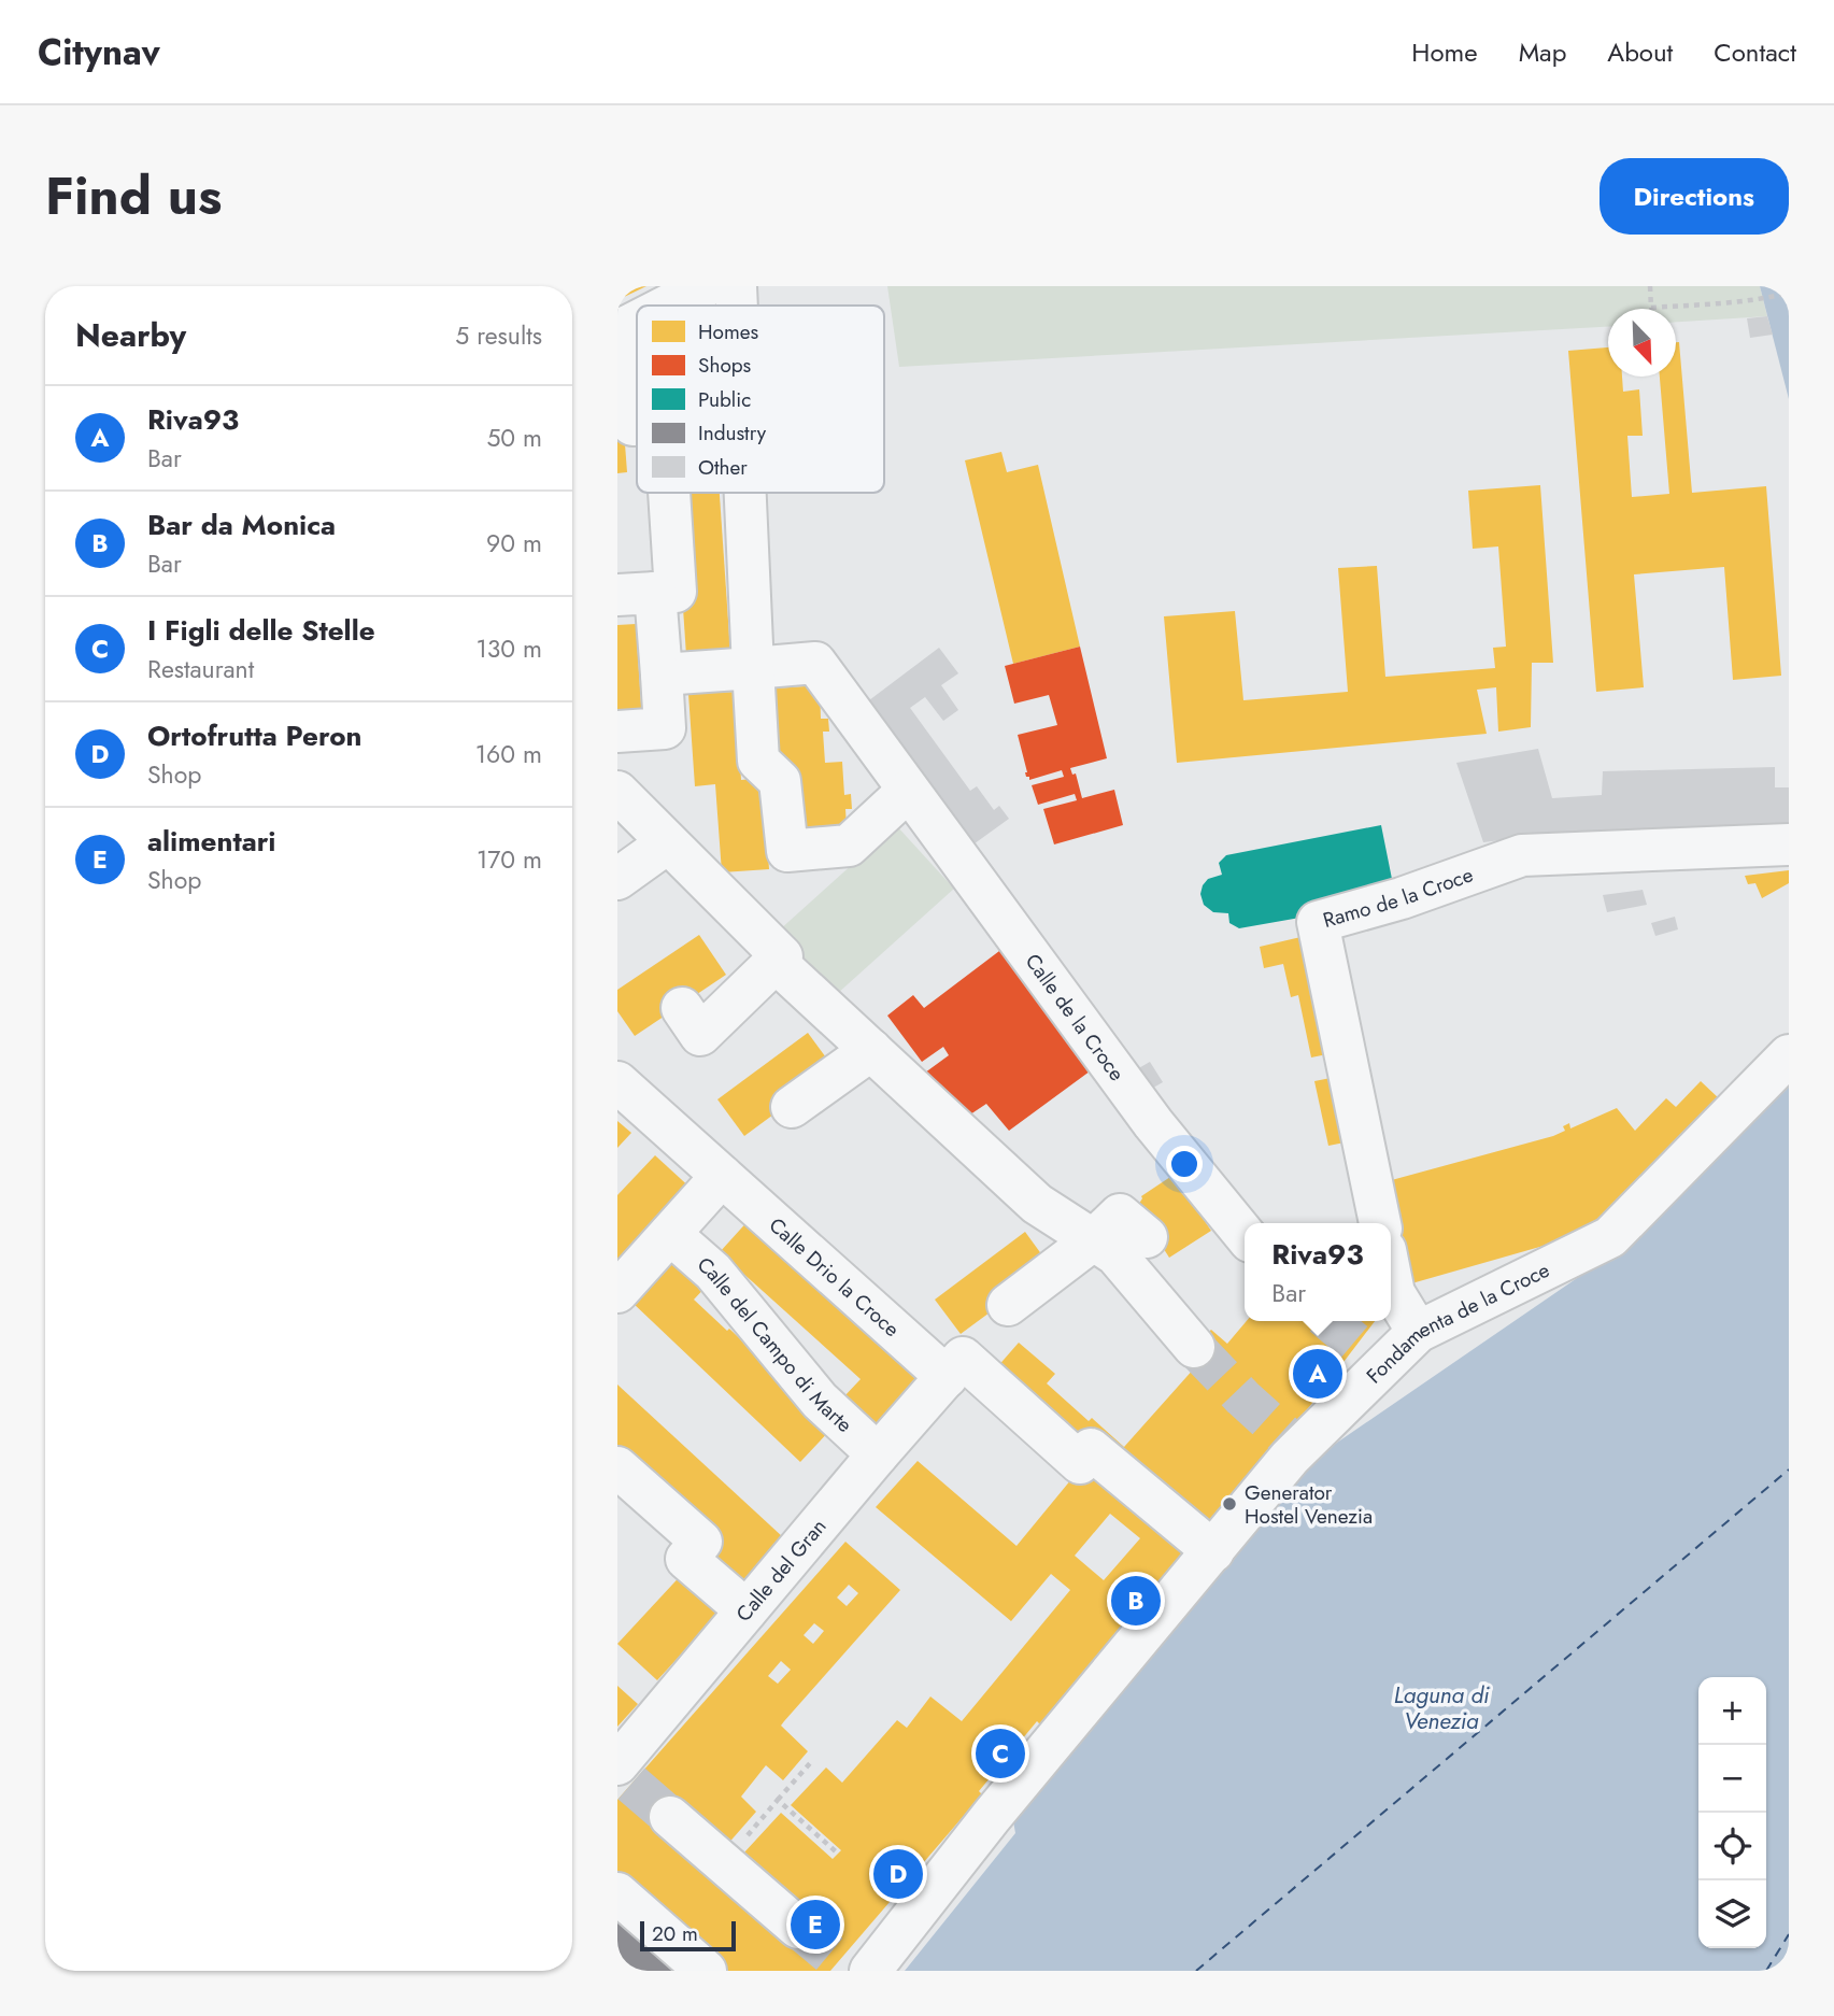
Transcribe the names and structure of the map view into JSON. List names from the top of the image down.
{
  "streets": {
    "street": [
      "Ramo de la Croce",
      "Calle de la Croce",
      "Calle Drio la Croce",
      "Fondamenta de la Croce",
      "Calle del Campo di Marte",
      "Calle del Gran"
    ]
  },
  "crossings": [
    ["Calle Drio la Croce", "Calle del Gran"],
    ["Calle del Campo di Marte", "Calle del Gran"]
  ],
  "water": ["Laguna di Venezia"],
  "places": ["Generator Hostel Venezia"],
  "legend": [
    "Homes",
    "Shops",
    "Public",
    "Industry",
    "Other"
  ],
  "scale_bar": "20 m",
  "north": "bottom right",
  "page": {
    "header": "Citynav",
    "nav": [
      "Home",
      "Map",
      "About",
      "Contact"
    ],
    "title": "Find us",
    "buttons": "Directions",
    "heading": ["Nearby", "5 results"],
    "list": [
      {
        "mark": "A",
        "name": "Riva93",
        "note": "Bar",
        "value": "50 m"
      },
      {
        "mark": "B",
        "name": "Bar da Monica",
        "note": "Bar",
        "value": "90 m"
      },
      {
        "mark": "C",
        "name": "I Figli delle Stelle",
        "note": "Restaurant",
        "value": "130 m"
      },
      {
        "mark": "D",
        "name": "Ortofrutta Peron",
        "note": "Shop",
        "value": "160 m"
      },
      {
        "mark": "E",
        "name": "alimentari",
        "note": "Shop",
        "value": "170 m"
      }
    ],
    "popup": ["Riva93", "Bar"],
    "pins": [
      "A",
      "B",
      "C",
      "D",
      "E"
    ],
    "map_buttons": ["+", "−"],
    "scale": "20 m"
  }
}
